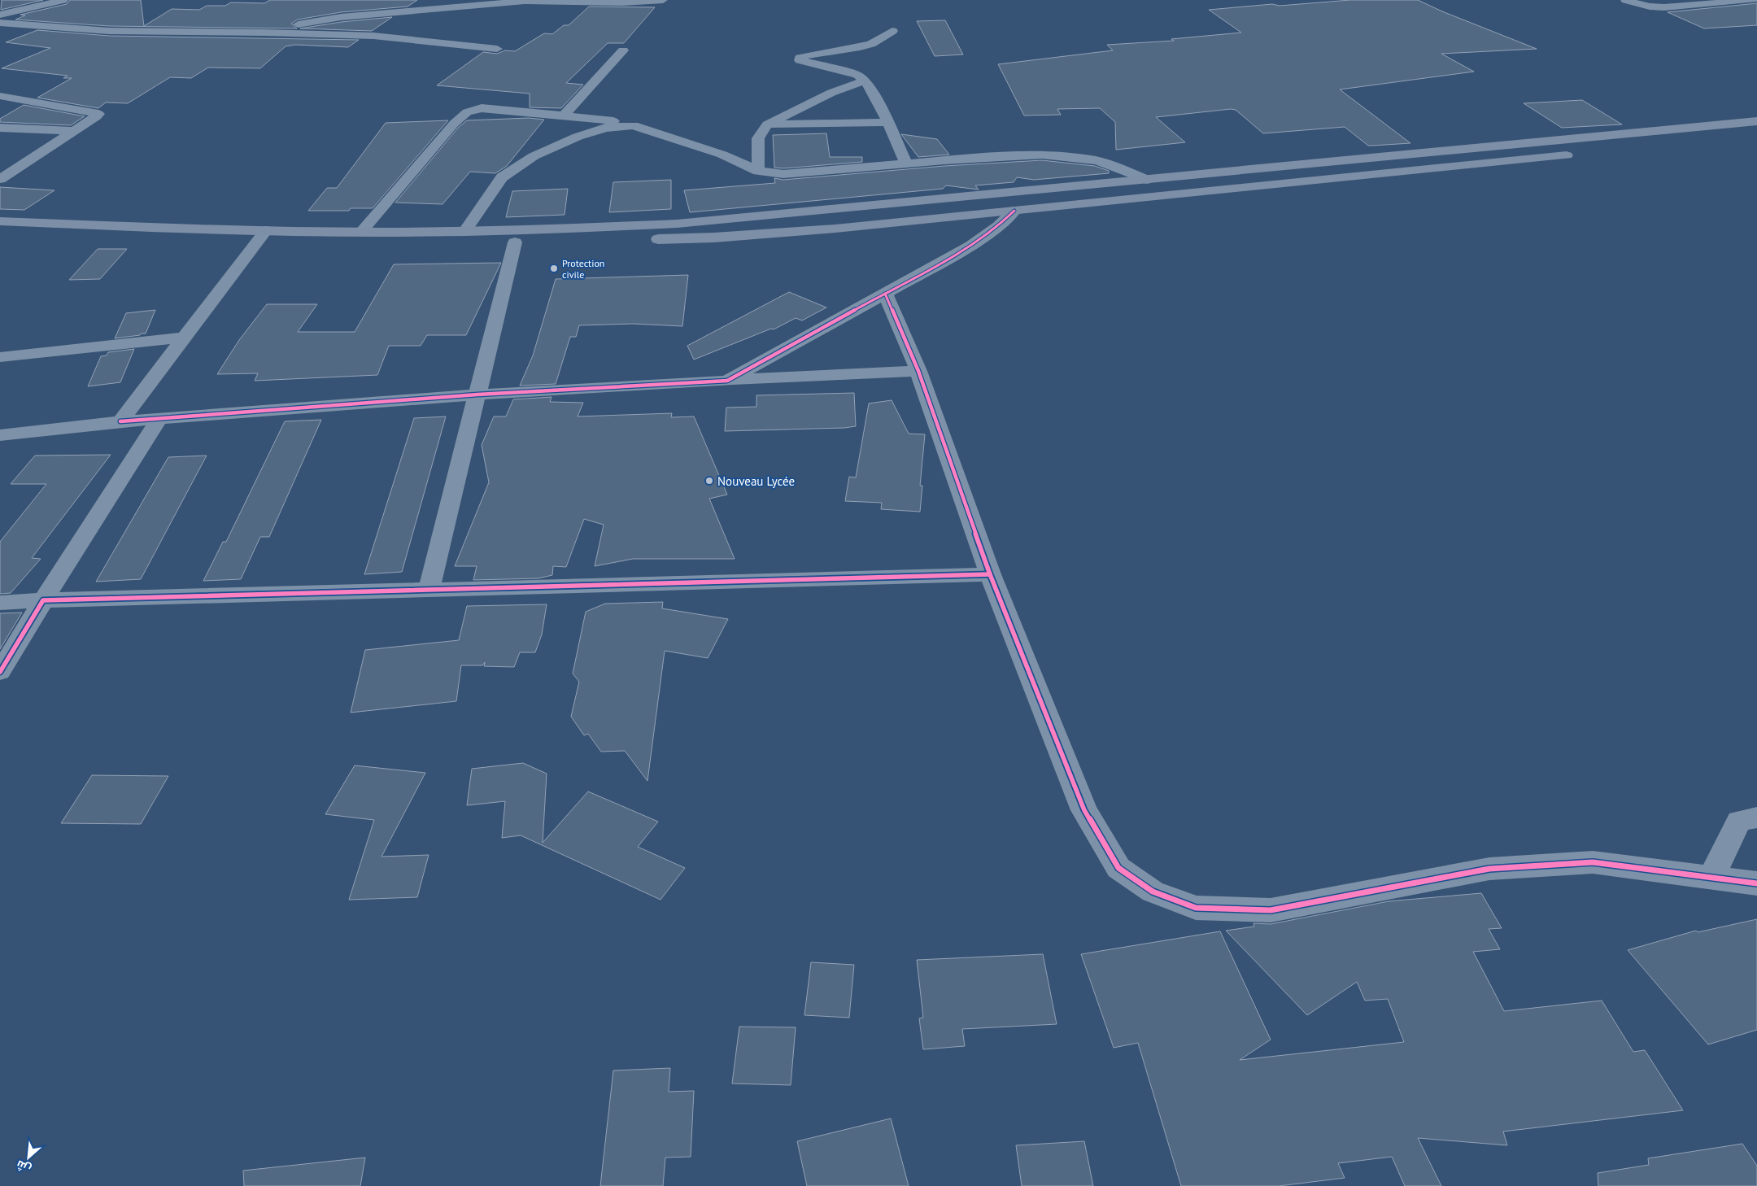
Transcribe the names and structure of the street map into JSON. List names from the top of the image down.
{
  "places": ["Protection civile", "Nouveau Lycée"],
  "north": "bottom left"
}
